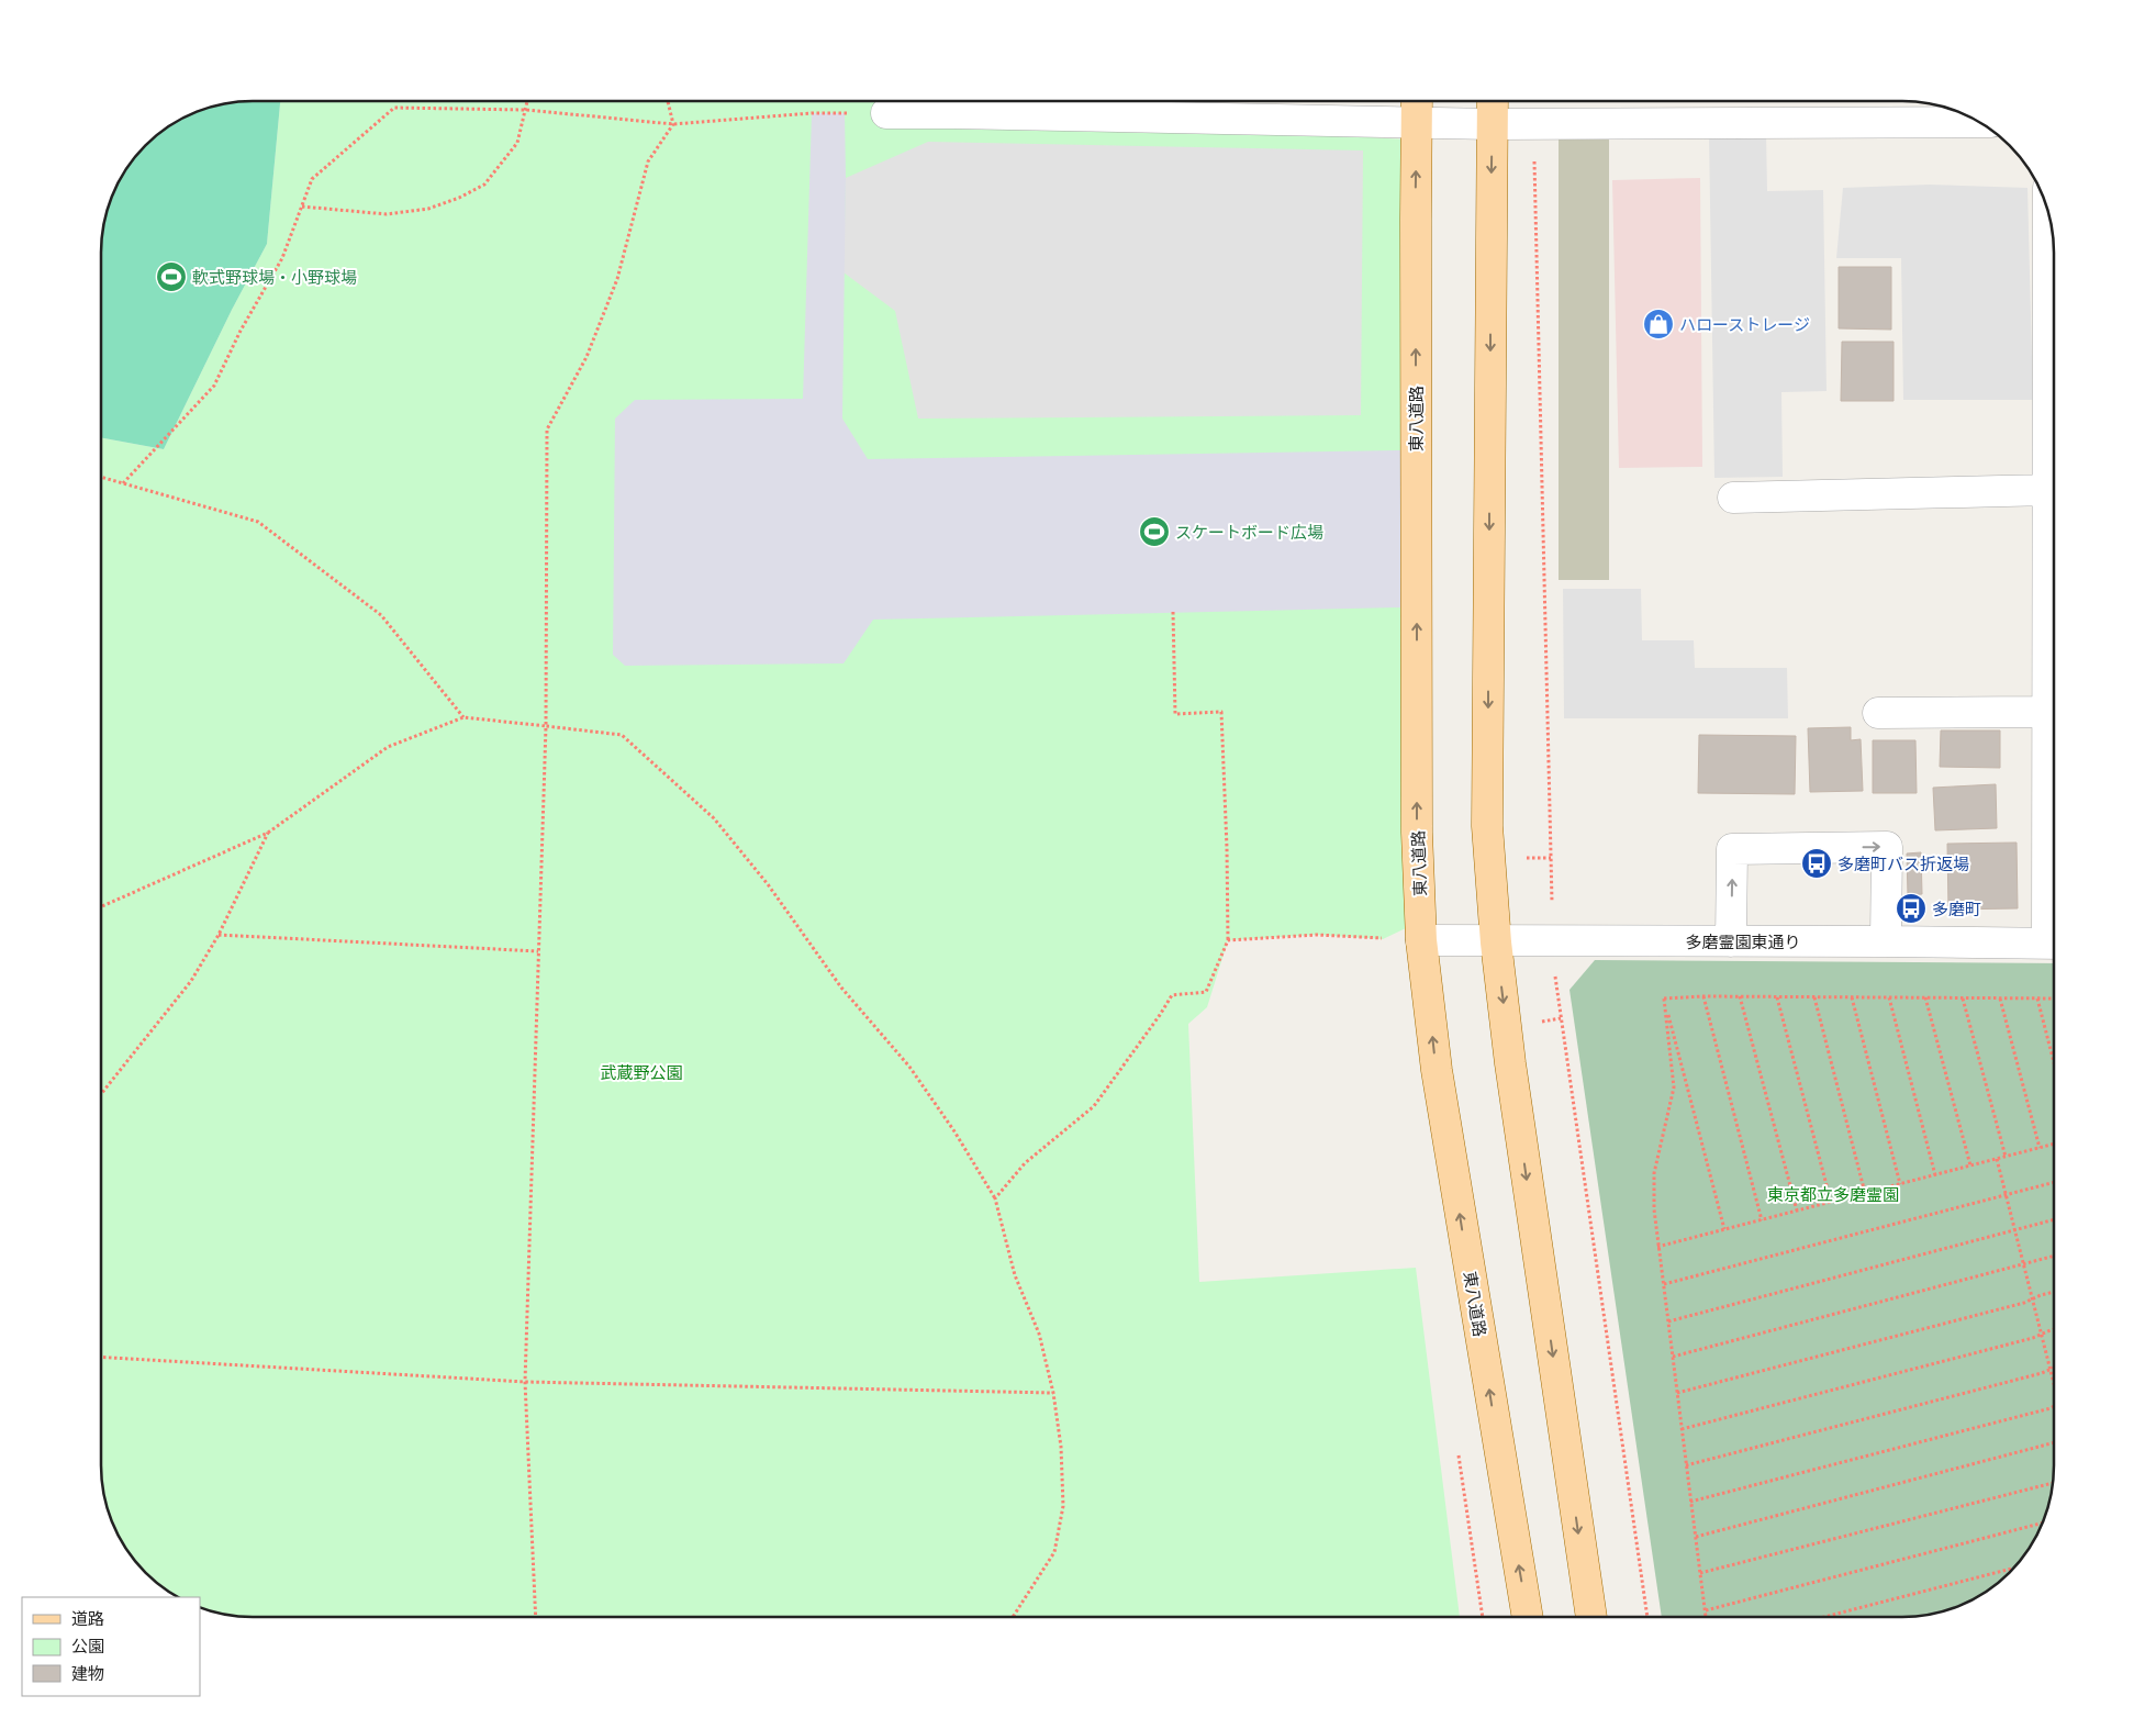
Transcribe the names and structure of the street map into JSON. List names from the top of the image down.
{
  "streets": {
    "main road": ["東八道路"],
    "street": ["多磨霊園東通り"]
  },
  "crossings": [
    ["東八道路", "多磨霊園東通り"]
  ],
  "parks": ["武蔵野公園", "東京都立多磨霊園"],
  "places": {
    "sports": ["軟式野球場・小野球場", "スケートボード広場"],
    "shop": ["ハローストレージ"],
    "bus stop": ["多磨町バス折返場", "多磨町"]
  },
  "legend": ["道路", "公園", "建物"]
}
